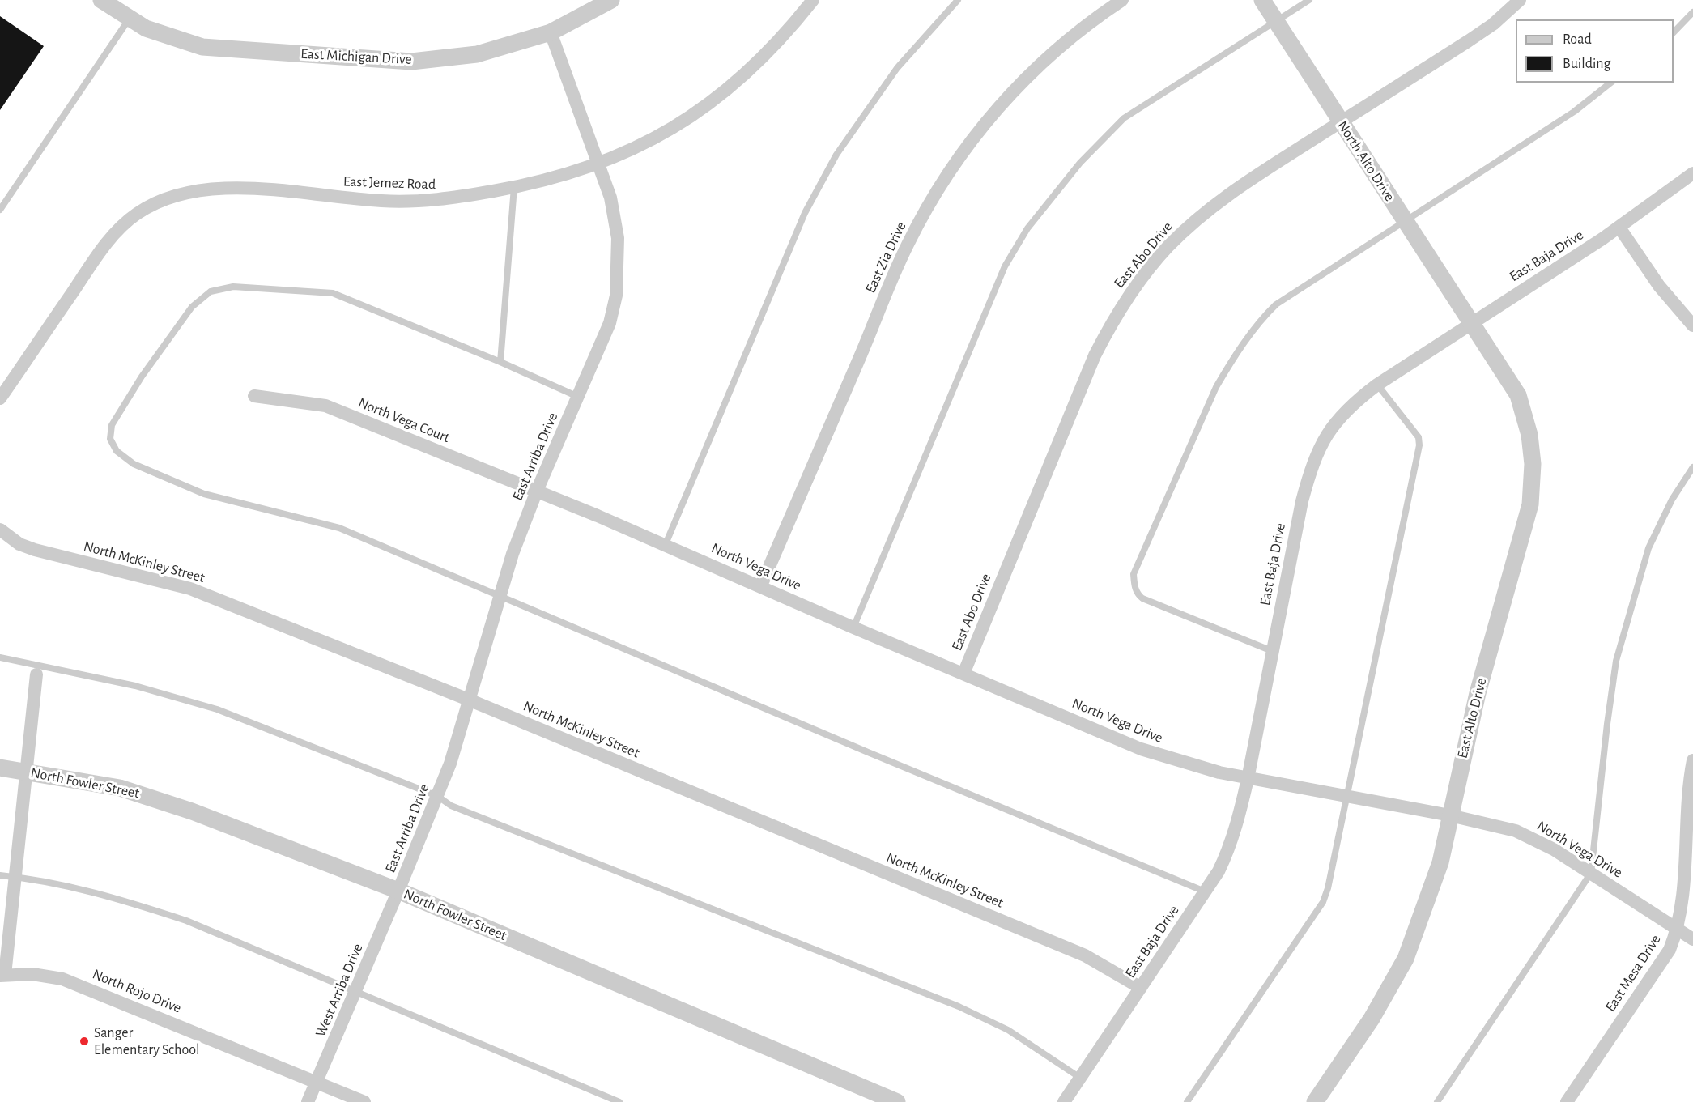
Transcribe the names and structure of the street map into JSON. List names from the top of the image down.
{
  "streets": {
    "street": [
      "East Michigan Drive",
      "North Alto Drive",
      "East Jemez Road",
      "East Abo Drive",
      "East Baja Drive",
      "East Zia Drive",
      "North Vega Court",
      "East Arriba Drive",
      "North McKinley Street",
      "North Vega Drive",
      "East Alto Drive",
      "North Fowler Street",
      "East Mesa Drive",
      "West Arriba Drive",
      "North Rojo Drive"
    ]
  },
  "crossings": [
    ["East Michigan Drive", "East Arriba Drive"],
    ["North Alto Drive", "East Abo Drive"],
    ["North Alto Drive", "East Baja Drive"],
    ["North Alto Drive", "East Alto Drive"],
    ["East Jemez Road", "East Arriba Drive"],
    ["East Abo Drive", "North Vega Drive"],
    ["East Baja Drive", "North McKinley Street"],
    ["East Baja Drive", "North Vega Drive"],
    ["East Baja Drive", "East Alto Drive"],
    ["East Zia Drive", "North Vega Drive"],
    ["North Vega Court", "East Arriba Drive"],
    ["North Vega Court", "North Vega Drive"],
    ["East Arriba Drive", "North McKinley Street"],
    ["East Arriba Drive", "North Vega Drive"],
    ["East Arriba Drive", "North Fowler Street"],
    ["East Arriba Drive", "West Arriba Drive"],
    ["North Vega Drive", "East Alto Drive"],
    ["North Vega Drive", "East Mesa Drive"],
    ["North Fowler Street", "West Arriba Drive"],
    ["West Arriba Drive", "North Rojo Drive"]
  ],
  "places": ["Sanger Elementary School"],
  "legend": ["Road", "Building"]
}
